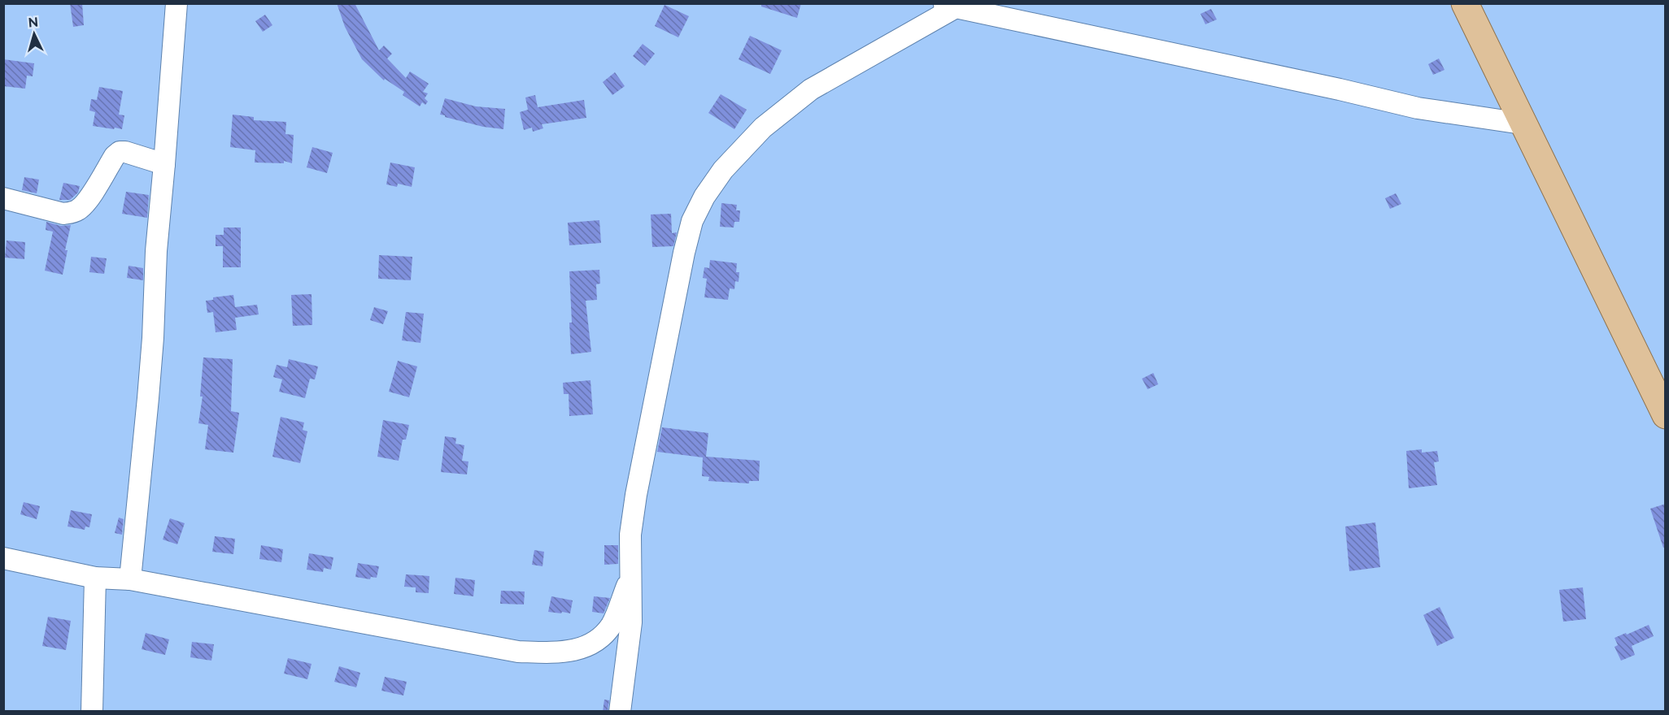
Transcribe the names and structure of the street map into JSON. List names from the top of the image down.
{
  "north": "top"
}
